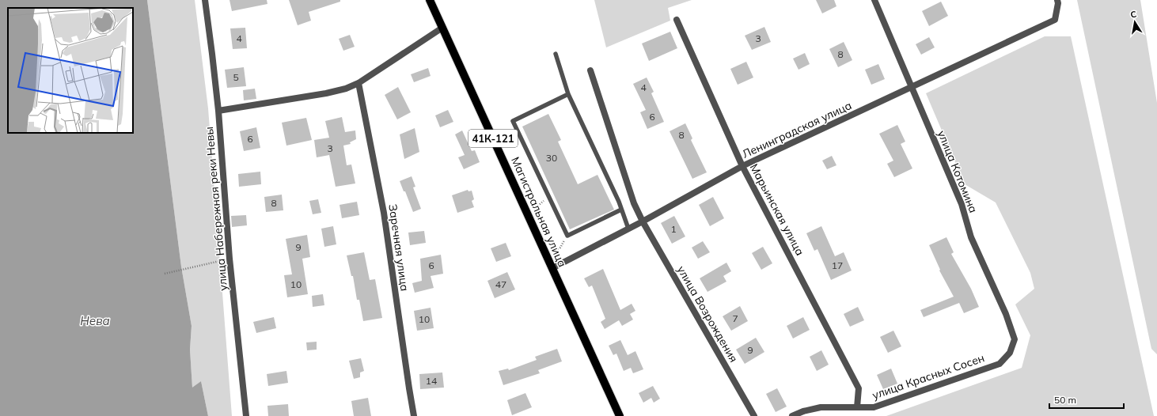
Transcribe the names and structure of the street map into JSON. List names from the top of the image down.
{
  "streets": {
    "main road": ["41К-121", "Магистральная улица"],
    "street": [
      "Ленинградская улица",
      "улица Котомина",
      "улица Набережная реки Невы",
      "Марьинская улица",
      "Заречная улица",
      "улица Возрождения",
      "улица Красных Сосен"
    ]
  },
  "crossings": [
    ["Ленинградская улица", "улица Котомина"],
    ["Ленинградская улица", "Марьинская улица"],
    ["Ленинградская улица", "Магистральная улица"],
    ["Ленинградская улица", "улица Возрождения"],
    ["улица Котомина", "улица Красных Сосен"],
    ["Марьинская улица", "улица Красных Сосен"]
  ],
  "water": ["Нева"],
  "house_numbers": [
    "4",
    "3",
    "8",
    "5",
    "4",
    "6",
    "8",
    "6",
    "3",
    "30",
    "8",
    "1",
    "9",
    "6",
    "17",
    "10",
    "47",
    "7",
    "10",
    "9",
    "14"
  ],
  "scale_bar": "50 m",
  "north": "top"
}
